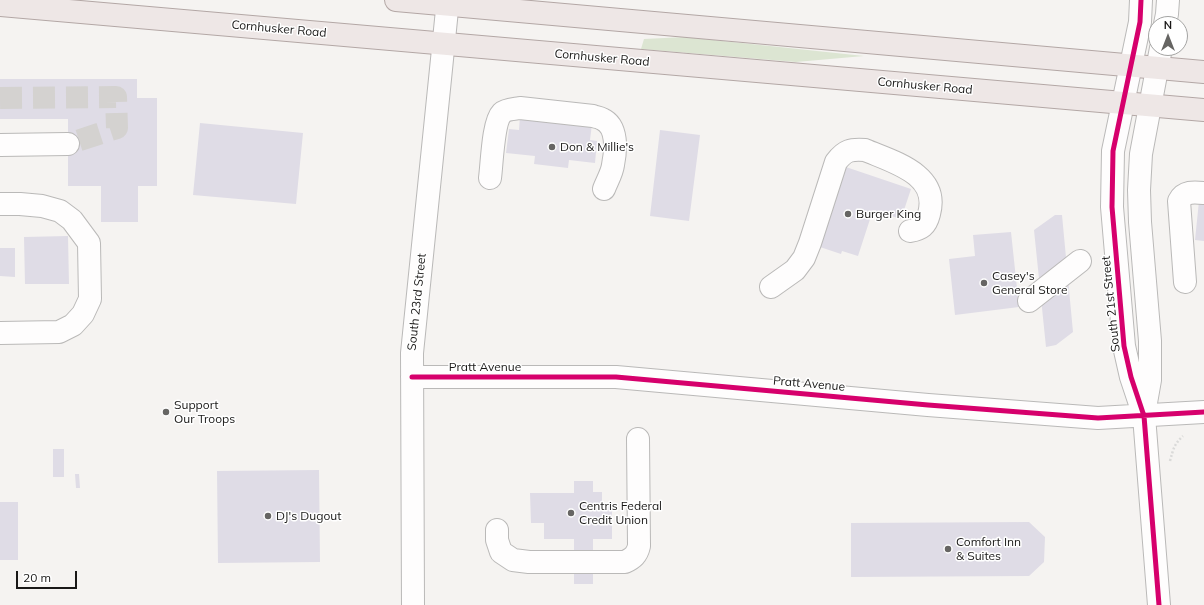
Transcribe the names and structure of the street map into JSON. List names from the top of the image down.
{
  "streets": {
    "main road": ["Cornhusker Road"],
    "street": ["South 23rd Street", "South 21st Street", "Pratt Avenue"]
  },
  "crossings": [
    ["Cornhusker Road", "South 23rd Street"],
    ["Cornhusker Road", "South 21st Street"],
    ["South 23rd Street", "Pratt Avenue"],
    ["South 21st Street", "Pratt Avenue"]
  ],
  "places": [
    "Don & Millie's",
    "Burger King",
    "Casey's General Store",
    "Support Our Troops",
    "Centris Federal Credit Union",
    "DJ's Dugout",
    "Comfort Inn & Suites"
  ],
  "scale_bar": "20 m",
  "north": "top"
}
